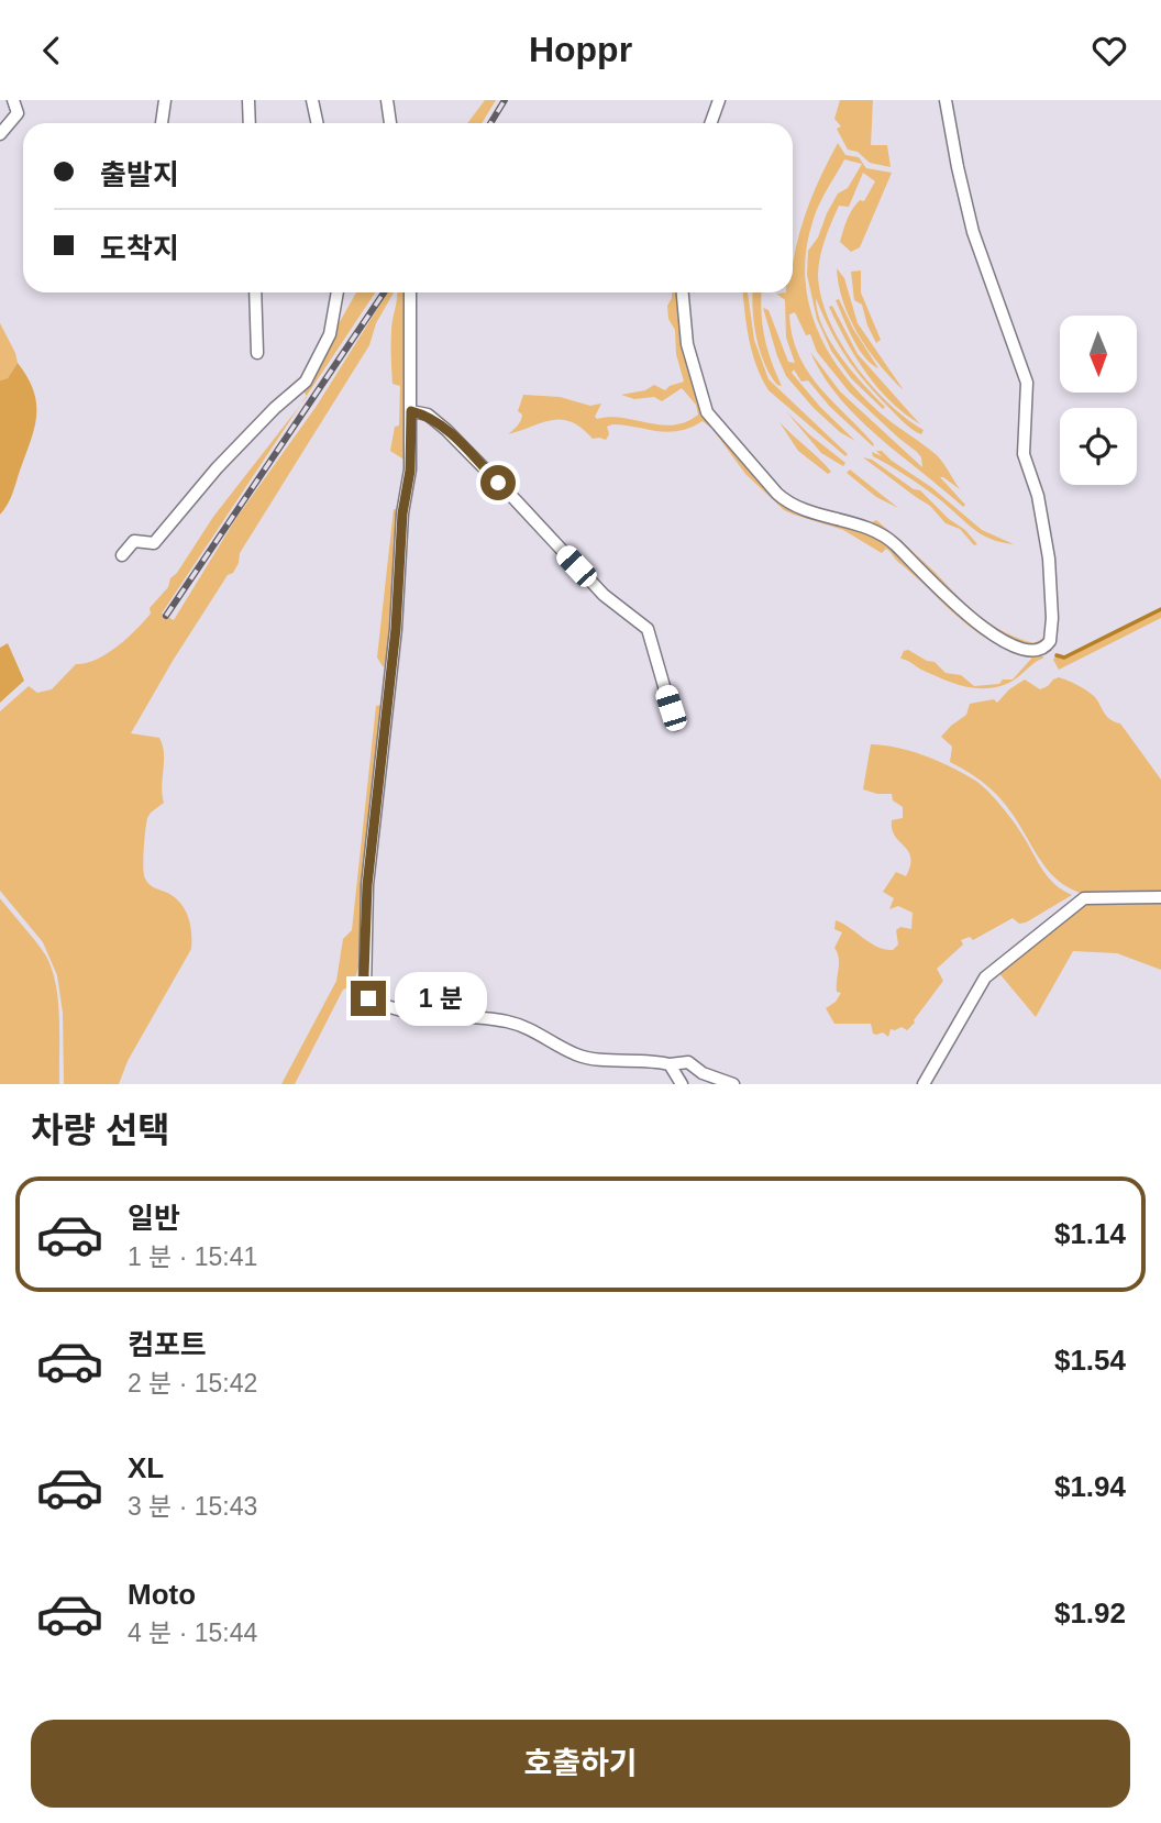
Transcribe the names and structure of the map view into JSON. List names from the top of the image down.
{
  "north": "bottom",
  "page": {
    "header": "Hoppr",
    "banner": ["출발지", "도착지"],
    "bubble": "1 분",
    "heading": "차량 선택",
    "list": [
      {
        "name": "일반",
        "note": "1 분 · 15:41",
        "value": "$1.14"
      },
      {
        "name": "컴포트",
        "note": "2 분 · 15:42",
        "value": "$1.54"
      },
      {
        "name": "XL",
        "note": "3 분 · 15:43",
        "value": "$1.94"
      },
      {
        "name": "Moto",
        "note": "4 분 · 15:44",
        "value": "$1.92"
      }
    ],
    "buttons": "호출하기"
  }
}
